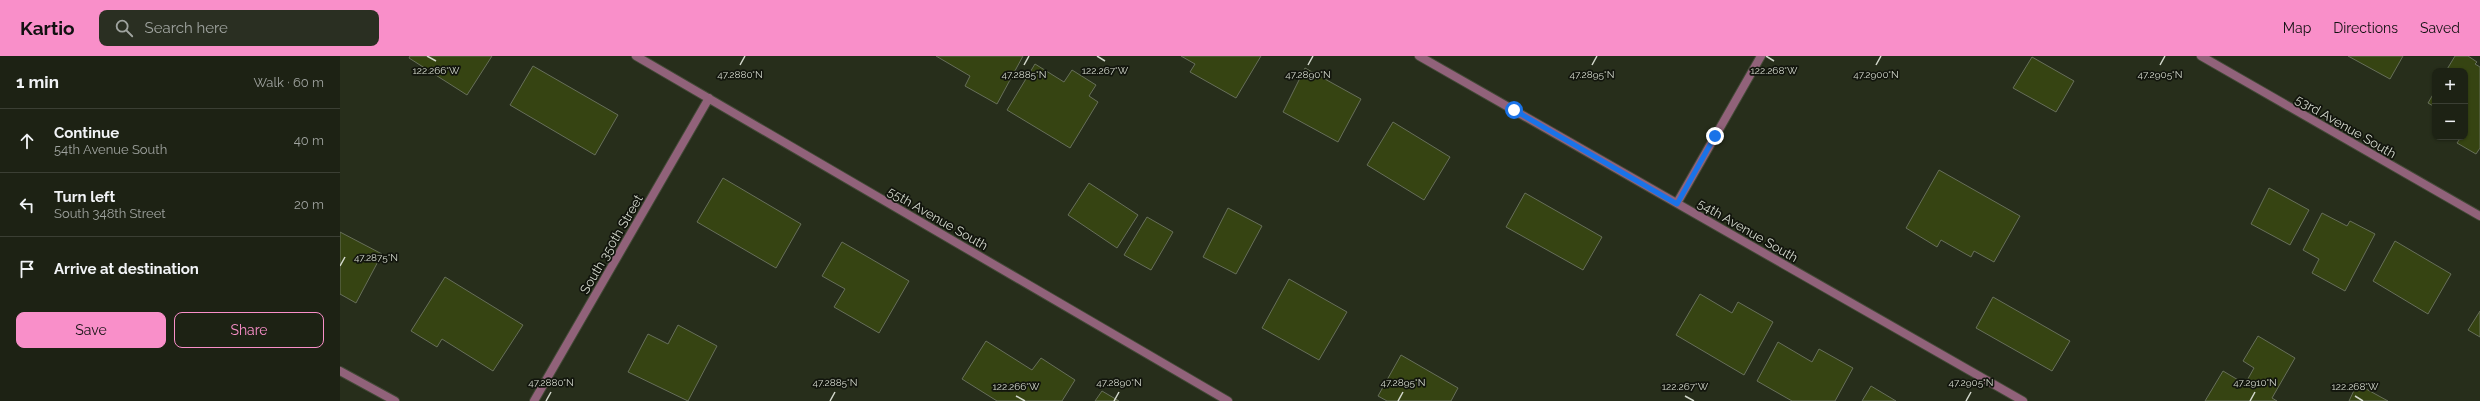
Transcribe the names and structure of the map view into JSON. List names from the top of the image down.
{
  "streets": {
    "street": [
      "53rd Avenue South",
      "55th Avenue South",
      "54th Avenue South",
      "South 350th Street"
    ]
  },
  "crossings": [
    ["55th Avenue South", "South 350th Street"]
  ],
  "page": {
    "header": "Kartio",
    "search": "Search here",
    "nav": ["Map", "Directions", "Saved"],
    "heading": ["1 min", "Walk · 60 m"],
    "map_buttons": ["+", "−"],
    "list": [
      ["Continue", "54th Avenue South", "40 m"],
      ["Turn left", "South 348th Street", "20 m"],
      "Arrive at destination"
    ],
    "buttons": ["Save", "Share"]
  },
  "coordinates": [
    "122.266°W",
    "122.267°W",
    "122.268°W",
    "47.2880°N",
    "47.2885°N",
    "47.2890°N",
    "47.2895°N",
    "47.2900°N",
    "47.2905°N",
    "47.2875°N",
    "47.2910°N"
  ]
}
